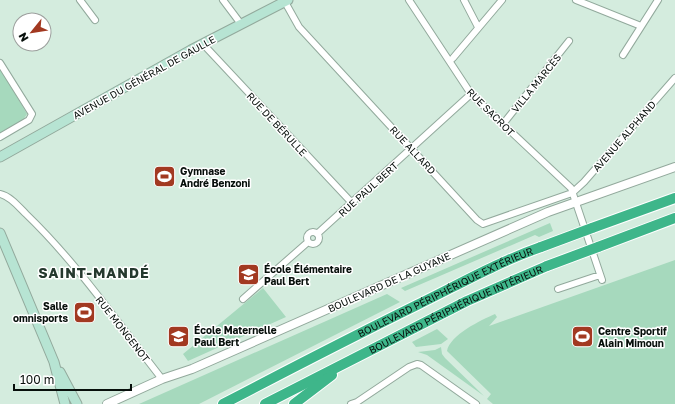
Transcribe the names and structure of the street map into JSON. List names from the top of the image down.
{
  "streets": {
    "highway": ["BOULEVARD PÉRIPHÉRIQUE EXTÉRIEUR", "BOULEVARD PÉRIPHÉRIQUE INTÉRIEUR"],
    "main road": ["AVENUE DU GÉNÉRAL DE GAULLE"],
    "street": [
      "VILLA MARCÈS",
      "RUE SACROT",
      "RUE DE BÉRULLE",
      "AVENUE ALPHAND",
      "RUE ALLARD",
      "RUE PAUL BERT",
      "BOULEVARD DE LA GUYANE",
      "RUE MONGENOT"
    ]
  },
  "crossings": [
    ["AVENUE DU GÉNÉRAL DE GAULLE", "RUE DE BÉRULLE"],
    ["AVENUE DU GÉNÉRAL DE GAULLE", "RUE ALLARD"],
    ["VILLA MARCÈS", "RUE SACROT"],
    ["RUE SACROT", "AVENUE ALPHAND"],
    ["RUE SACROT", "RUE ALLARD"],
    ["RUE SACROT", "RUE PAUL BERT"],
    ["RUE SACROT", "BOULEVARD DE LA GUYANE"],
    ["RUE DE BÉRULLE", "RUE PAUL BERT"],
    ["AVENUE ALPHAND", "RUE ALLARD"],
    ["RUE ALLARD", "RUE PAUL BERT"],
    ["BOULEVARD DE LA GUYANE", "RUE MONGENOT"]
  ],
  "districts": ["SAINT-MANDÉ"],
  "places": {
    "sports": ["Gymnase André Benzoni", "Salle omnisports", "Centre Sportif Alain Mimoun"],
    "school or university": ["École Élémentaire Paul Bert", "École Maternelle Paul Bert"]
  },
  "scale_bar": "100 m",
  "north": "bottom left"
}
